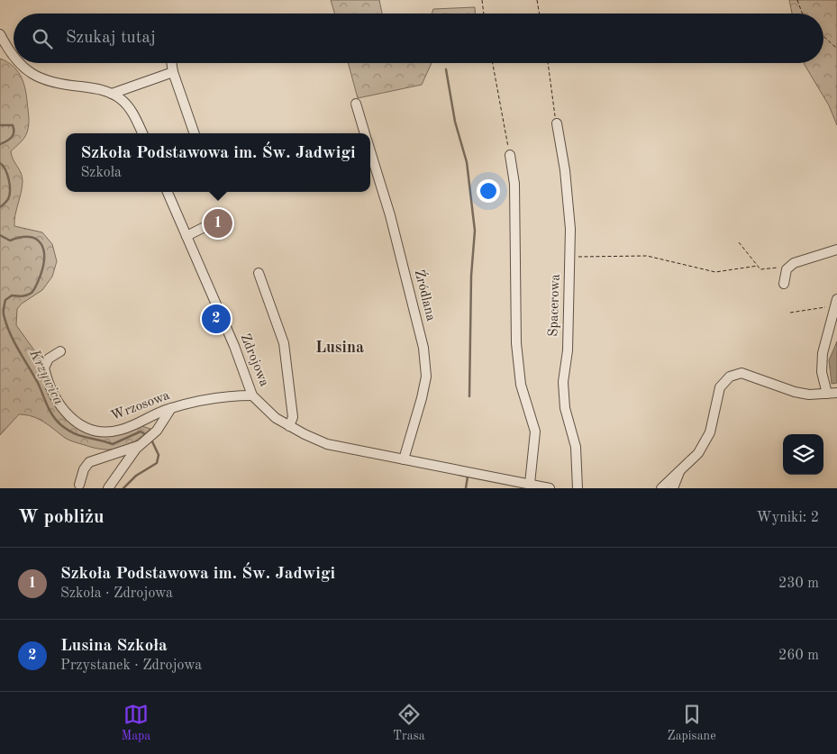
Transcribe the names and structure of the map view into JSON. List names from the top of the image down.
{
  "streets": {
    "street": [
      "Źródlana",
      "Spacerowa",
      "Zdrojowa",
      "Wrzosowa"
    ]
  },
  "crossings": [
    ["Źródlana", "Zdrojowa"],
    ["Zdrojowa", "Wrzosowa"]
  ],
  "districts": ["Lusina"],
  "water": ["Krzywica"],
  "page": {
    "search": "Szukaj tutaj",
    "popup": ["Szkoła Podstawowa im. Św. Jadwigi", "Szkoła"],
    "pins": ["1", "2"],
    "heading": ["W pobliżu", "Wyniki: 2"],
    "list": [
      {
        "mark": "1",
        "name": "Szkoła Podstawowa im. Św. Jadwigi",
        "note": "Szkoła · Zdrojowa",
        "value": "230 m"
      },
      {
        "mark": "2",
        "name": "Lusina Szkoła",
        "note": "Przystanek · Zdrojowa",
        "value": "260 m"
      }
    ],
    "nav": ["Mapa", "Trasa", "Zapisane"]
  }
}
